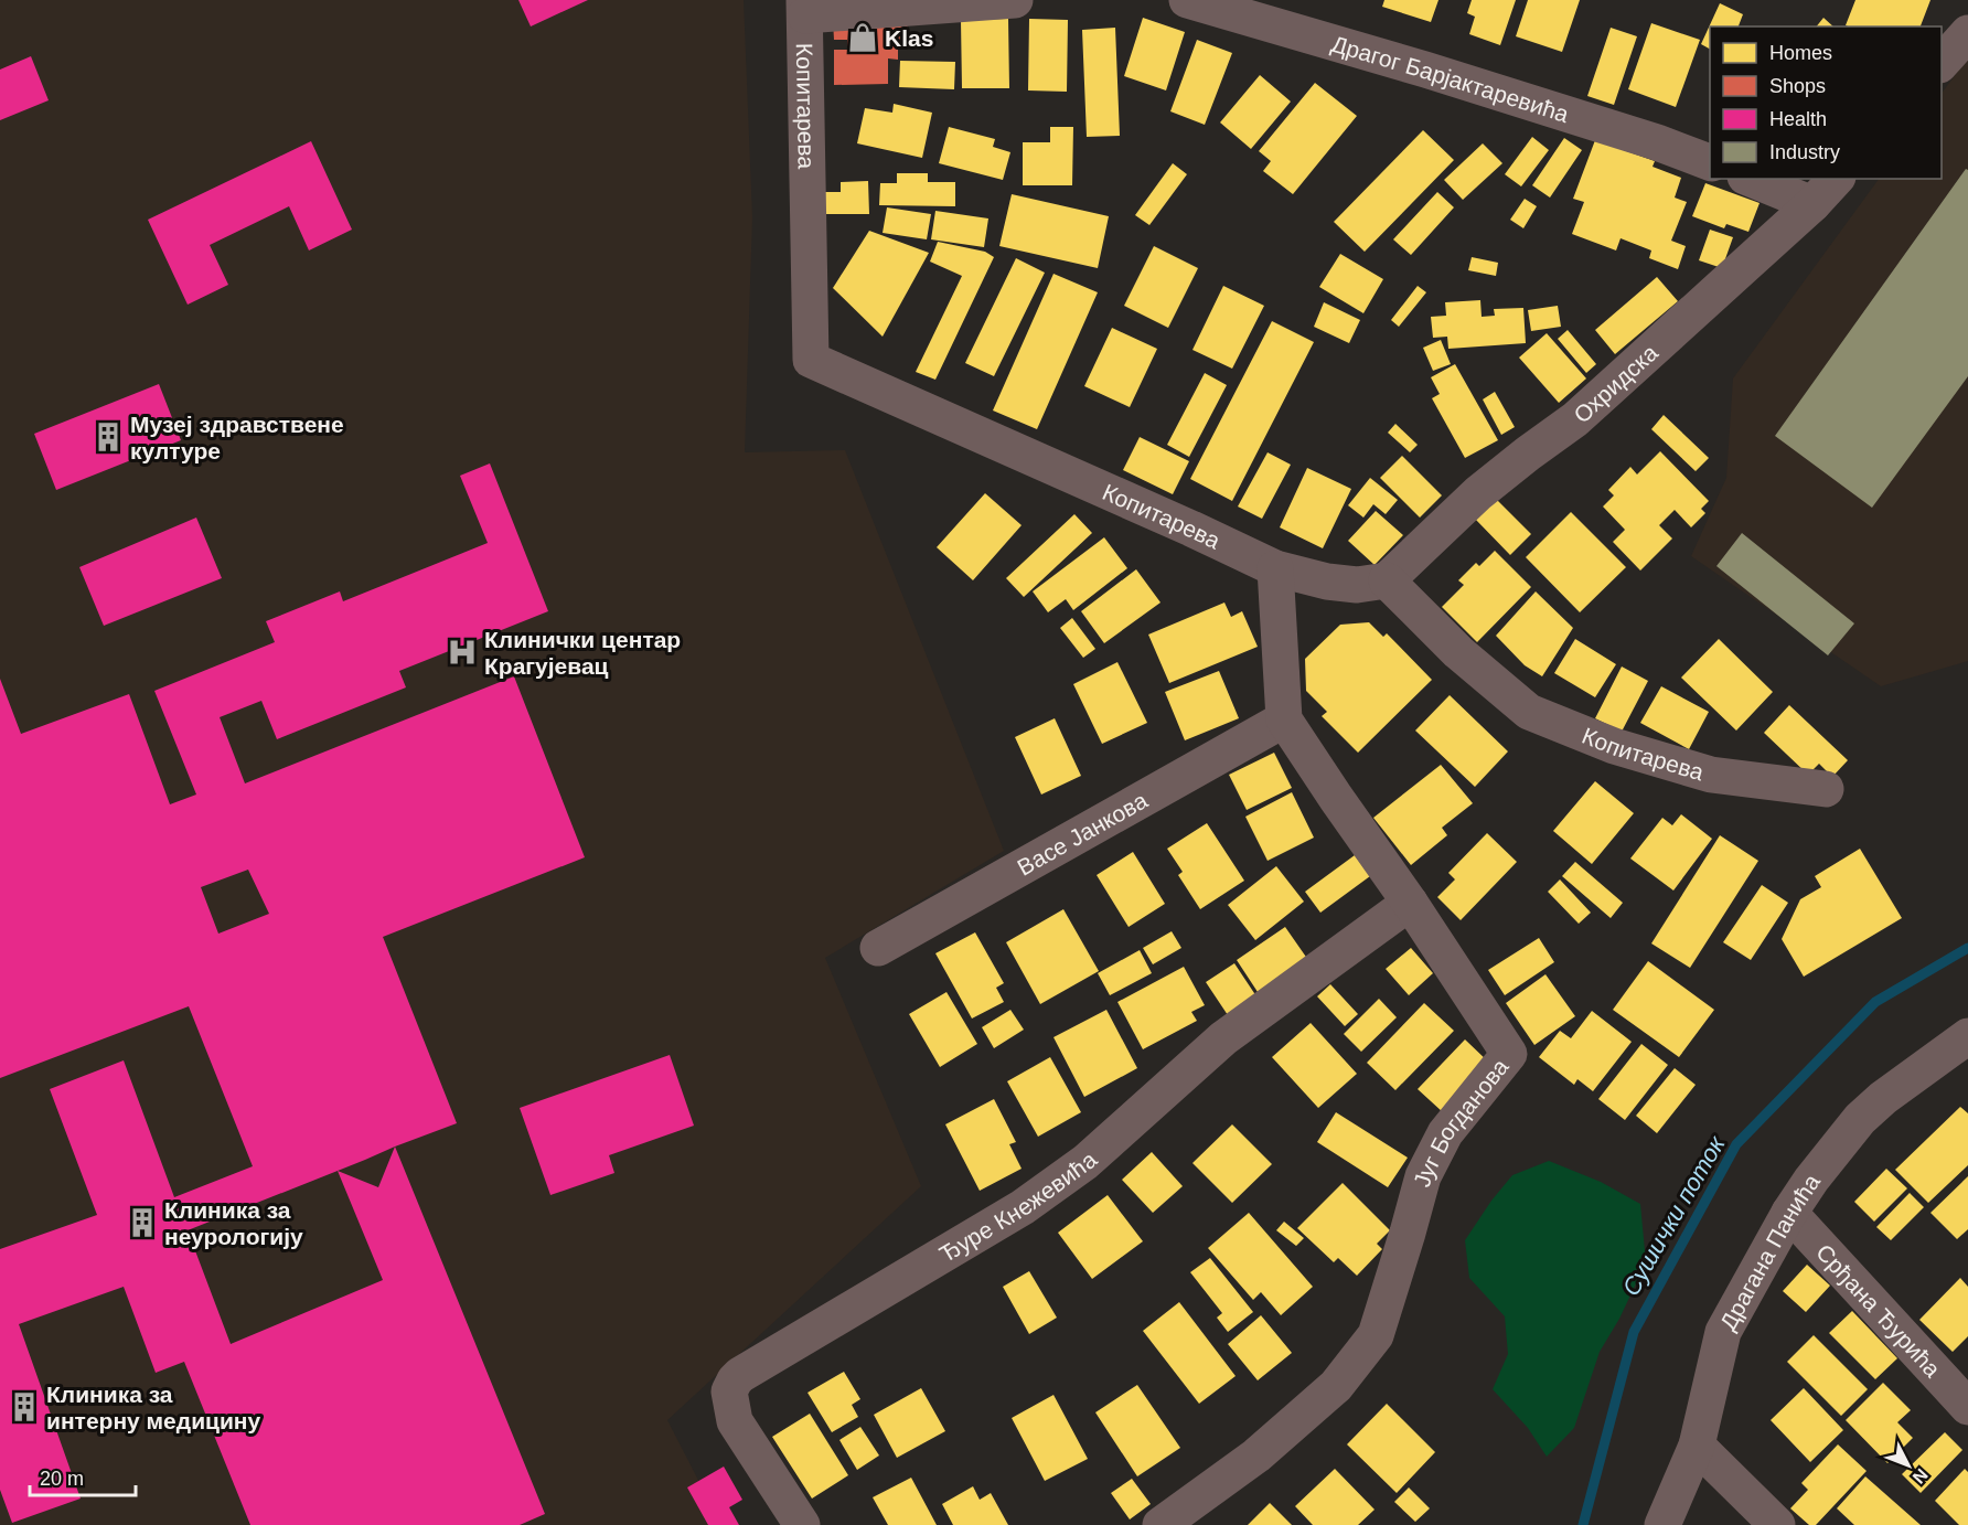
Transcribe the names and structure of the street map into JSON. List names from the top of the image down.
{
  "streets": {
    "street": [
      "Драгог Барјактаревића",
      "Копитарева",
      "Охридска",
      "Васе Јанкова",
      "Југ Богданова",
      "Ђуре Кнежевића",
      "Драгана Панића",
      "Срђана Ђурића"
    ]
  },
  "crossings": [
    ["Копитарева", "Охридска"],
    ["Васе Јанкова", "Југ Богданова"],
    ["Југ Богданова", "Ђуре Кнежевића"],
    ["Драгана Панића", "Срђана Ђурића"]
  ],
  "water": ["Сушички поток"],
  "places": {
    "shop": ["Klas"],
    "building": ["Музеј здравствене културе", "Клиника за неурологију", "Клиника за интерну медицину"],
    "hospital": ["Клинички центар Крагујевац"]
  },
  "legend": [
    "Homes",
    "Shops",
    "Health",
    "Industry"
  ],
  "scale_bar": "20 m",
  "north": "bottom right"
}
